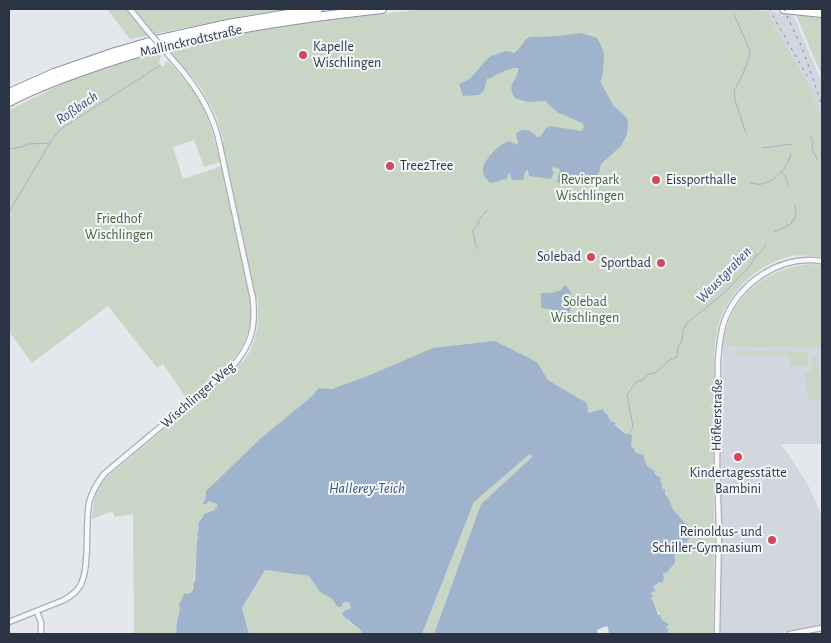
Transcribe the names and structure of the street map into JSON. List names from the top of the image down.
{
  "streets": {
    "highway": ["Mallinckrodtstraße"],
    "street": ["Wischlinger Weg", "Höfkerstraße"]
  },
  "water": ["Roßbach", "Weustgraben", "Hallerey-Teich"],
  "parks": ["Revierpark Wischlingen", "Friedhof Wischlingen", "Solebad Wischlingen"],
  "places": [
    "Kapelle Wischlingen",
    "Tree2Tree",
    "Eissporthalle",
    "Solebad",
    "Sportbad",
    "Kindertagesstätte Bambini",
    "Reinoldus- und Schiller-Gymnasium"
  ]
}
